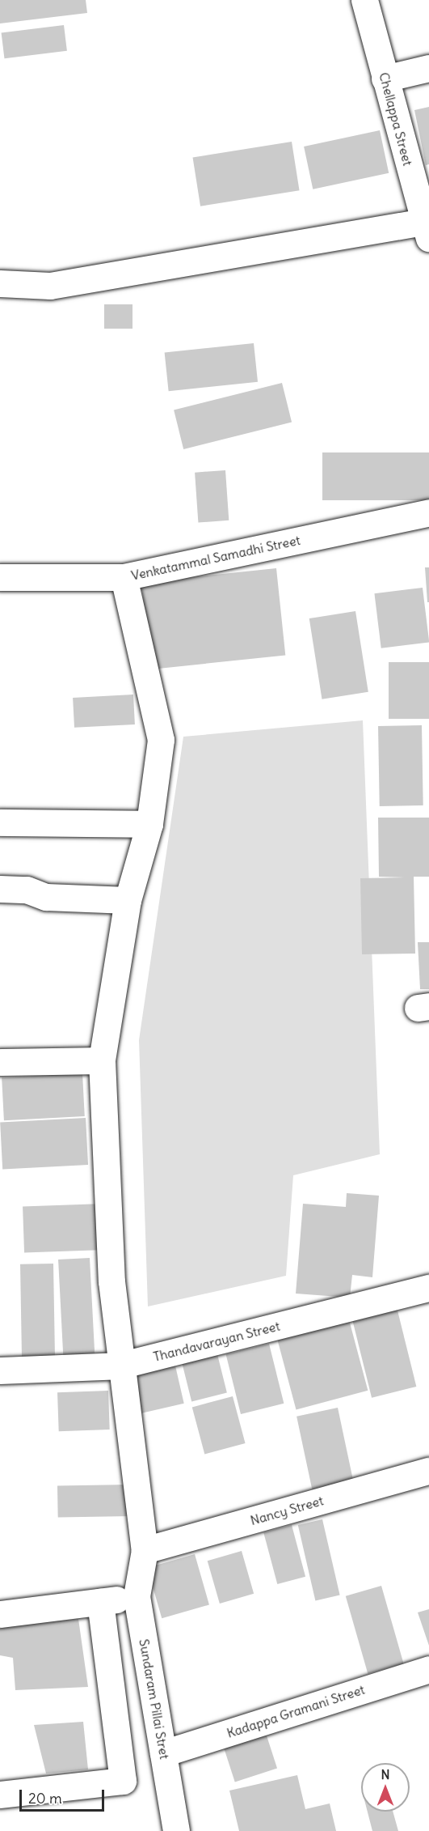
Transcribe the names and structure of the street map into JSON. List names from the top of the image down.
{
  "streets": {
    "street": [
      "Chellappa Street",
      "Venkatammal Samadhi Street",
      "Thandavarayan Street",
      "Nancy Street",
      "Sundaram Pillai Stret",
      "Kadappa Gramani Street"
    ]
  },
  "crossings": [
    ["Venkatammal Samadhi Street", "Sundaram Pillai Stret"],
    ["Thandavarayan Street", "Sundaram Pillai Stret"],
    ["Nancy Street", "Sundaram Pillai Stret"],
    ["Sundaram Pillai Stret", "Kadappa Gramani Street"]
  ],
  "scale_bar": "20 m",
  "north": "top"
}
